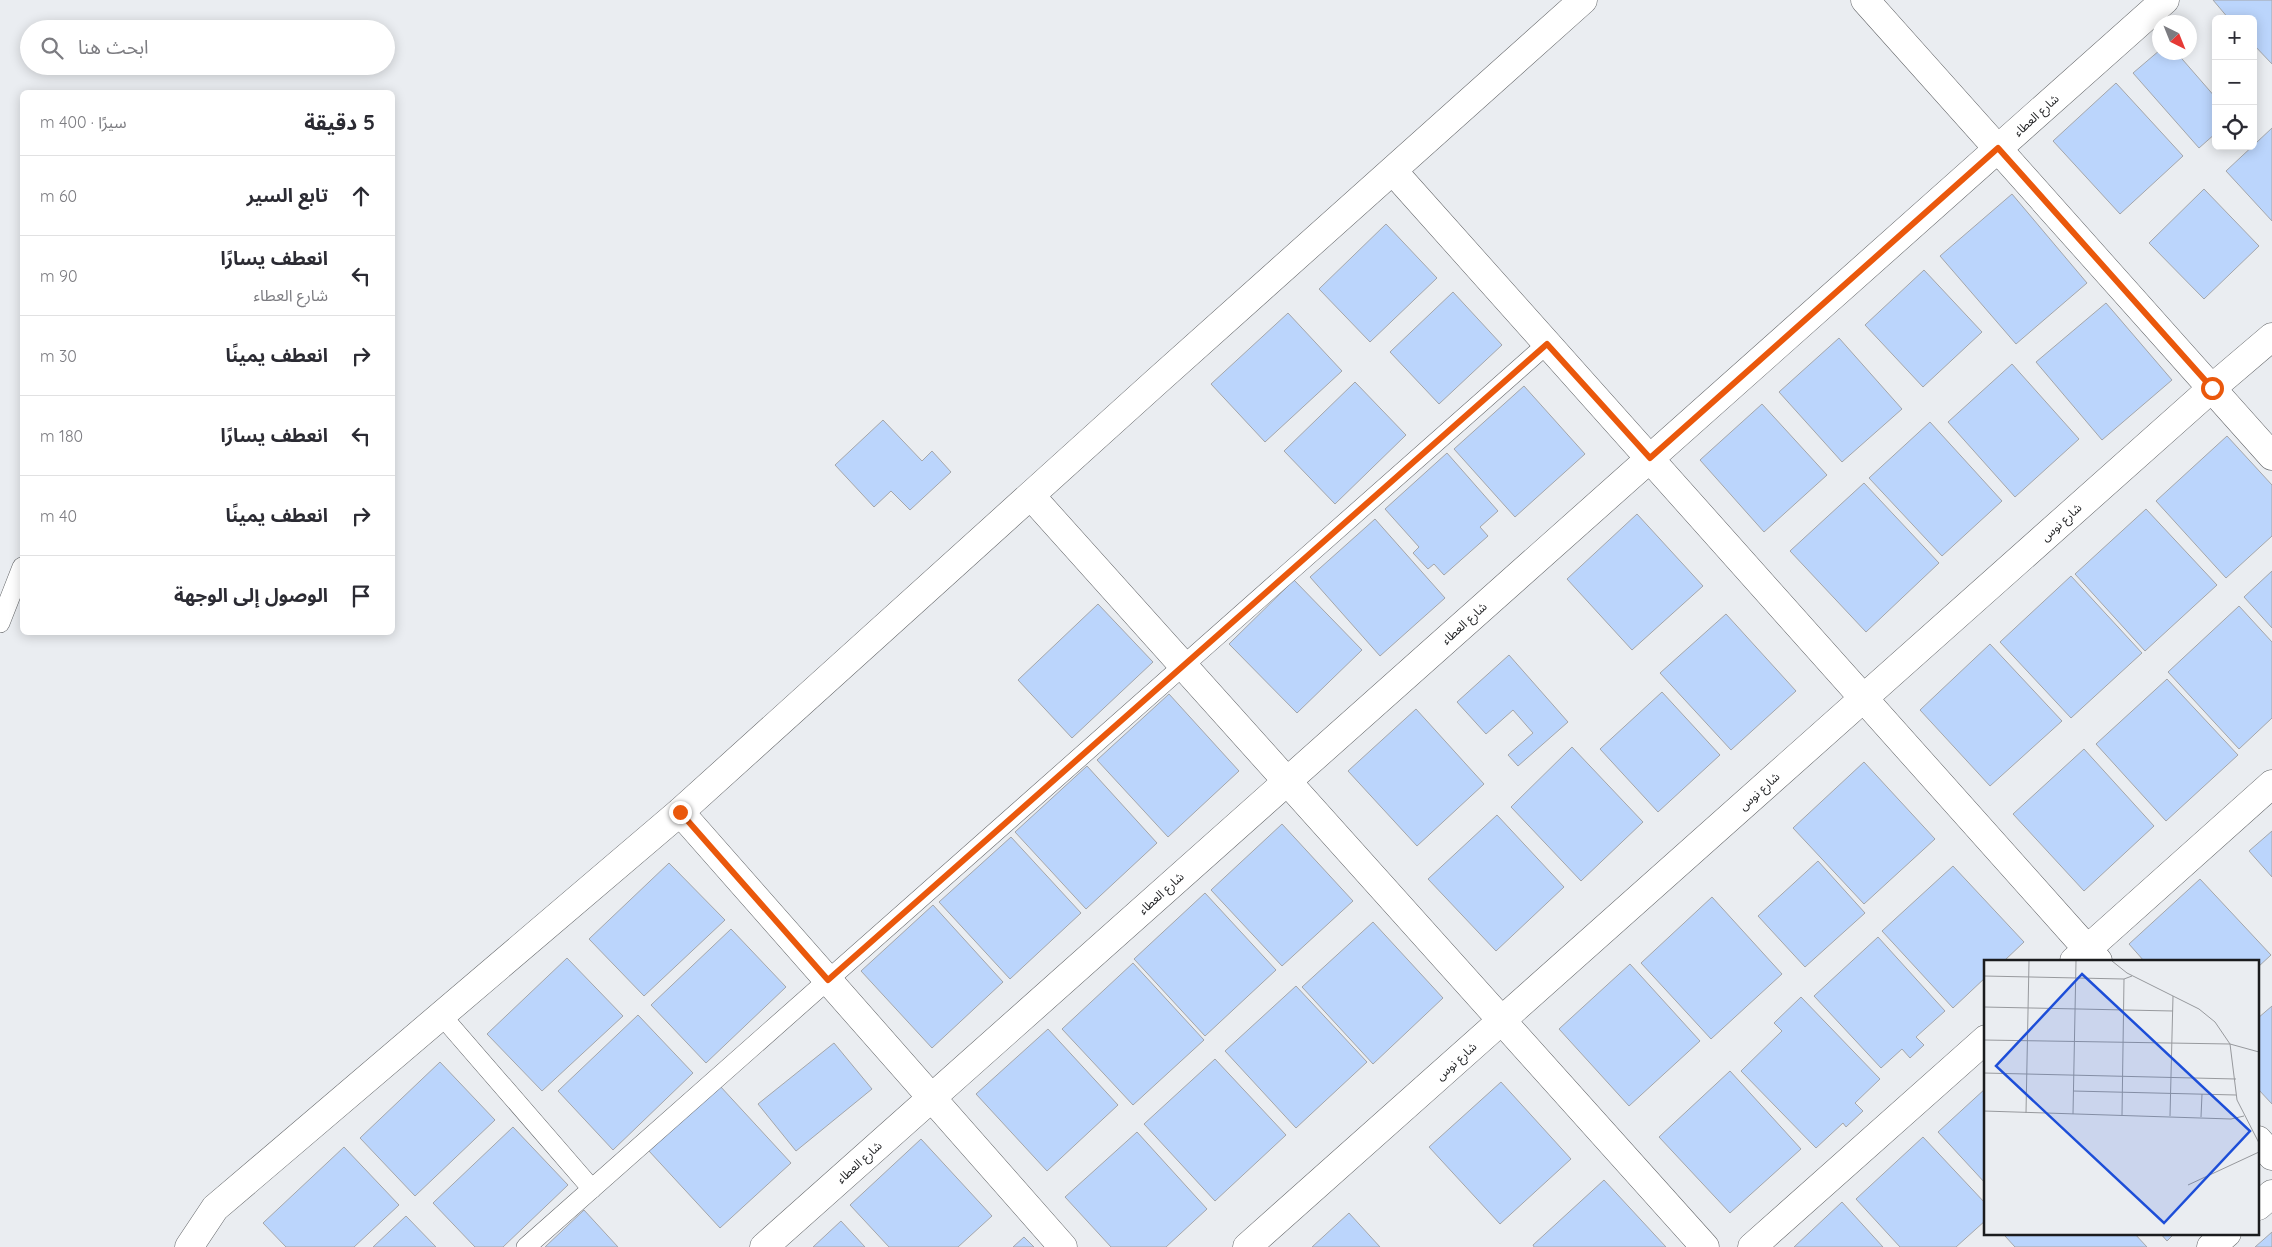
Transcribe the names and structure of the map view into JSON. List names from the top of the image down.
{
  "streets": {
    "street": ["شارع العطاء", "شارع نوس"]
  },
  "north": "bottom right",
  "page": {
    "map_buttons": ["+", "−"],
    "search": "ابحث هنا",
    "heading": ["5 دقيقة", "سيرًا · 400 m"],
    "list": [
      ["تابع السير", "60 m"],
      ["انعطف يسارًا", "شارع العطاء", "90 m"],
      ["انعطف يمينًا", "30 m"],
      ["انعطف يسارًا", "180 m"],
      ["انعطف يمينًا", "40 m"],
      "الوصول إلى الوجهة"
    ]
  }
}
